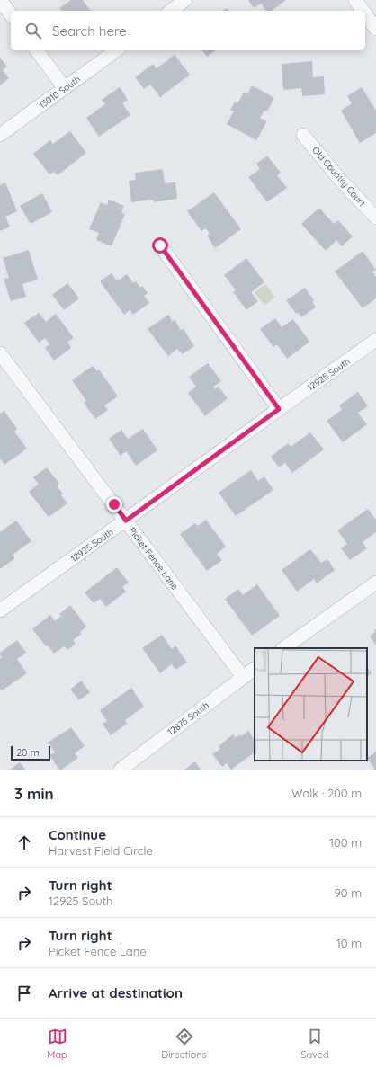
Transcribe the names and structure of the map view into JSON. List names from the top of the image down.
{
  "streets": {
    "street": [
      "13010 South",
      "Old Country Court",
      "12925 South",
      "Picket Fence Lane",
      "12875 South"
    ]
  },
  "crossings": [
    ["12925 South", "Picket Fence Lane"],
    ["Picket Fence Lane", "12875 South"]
  ],
  "scale_bar": "20 m",
  "page": {
    "search": "Search here",
    "scale": "20 m",
    "heading": ["3 min", "Walk · 200 m"],
    "list": [
      ["Continue", "Harvest Field Circle", "100 m"],
      ["Turn right", "12925 South", "90 m"],
      ["Turn right", "Picket Fence Lane", "10 m"],
      "Arrive at destination"
    ],
    "nav": ["Map", "Directions", "Saved"]
  }
}
